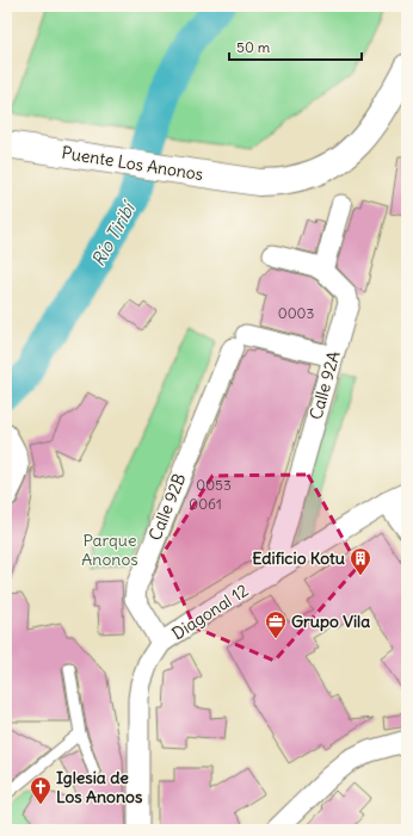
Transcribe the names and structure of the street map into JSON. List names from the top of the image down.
{
  "streets": {
    "main road": ["Puente Los Anonos"],
    "street": ["Calle 92A", "Calle 92B", "Diagonal 12"]
  },
  "crossings": [
    ["Calle 92A", "Calle 92B"],
    ["Calle 92A", "Diagonal 12"],
    ["Calle 92B", "Diagonal 12"]
  ],
  "water": ["Río Tiribí"],
  "parks": ["Parque Anonos"],
  "places": {
    "building": ["Edificio Kotu"],
    "office": ["Grupo Vila"],
    "church": ["Iglesia de Los Anonos"]
  },
  "house_numbers": ["0003", "0053", "0061"],
  "scale_bar": "50 m"
}
